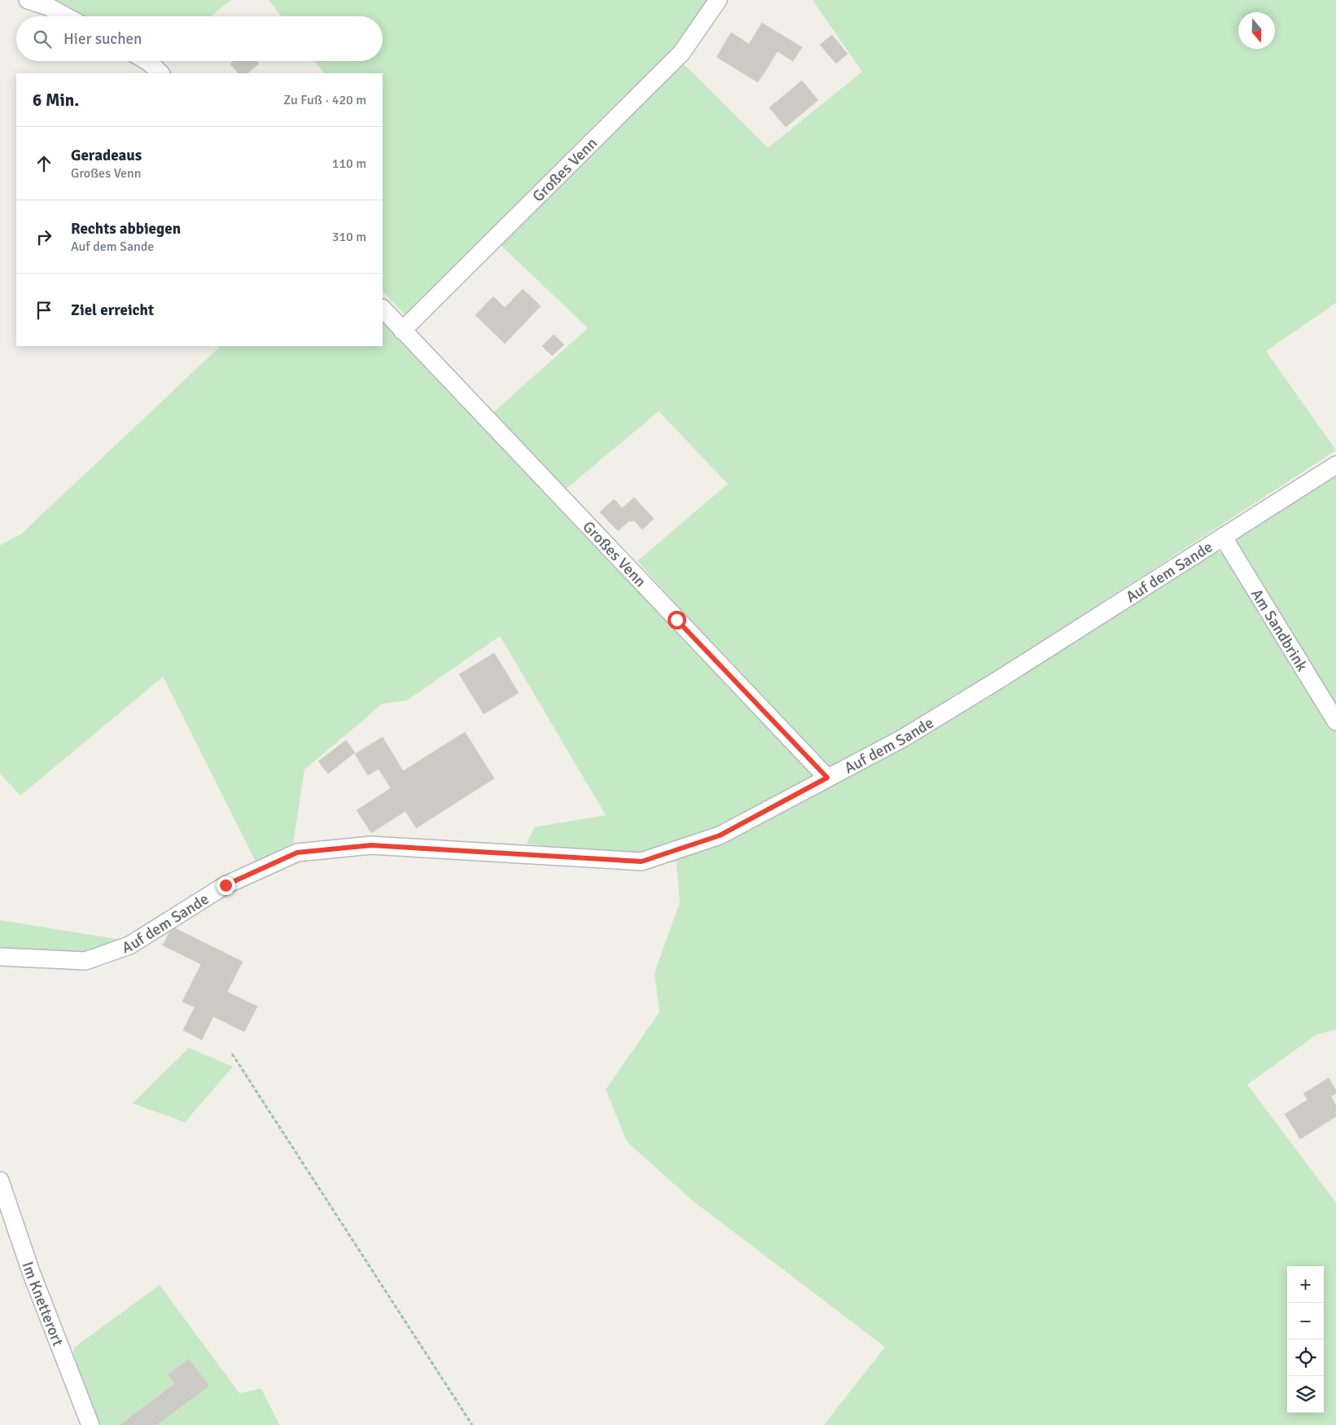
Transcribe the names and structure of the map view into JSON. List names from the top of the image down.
{
  "streets": {
    "street": [
      "Großes Venn",
      "Auf dem Sande",
      "Am Sandbrink",
      "Im Knetterort"
    ]
  },
  "crossings": [
    ["Großes Venn", "Auf dem Sande"],
    ["Auf dem Sande", "Am Sandbrink"]
  ],
  "north": "bottom",
  "page": {
    "search": "Hier suchen",
    "heading": ["6 Min.", "Zu Fuß · 420 m"],
    "list": [
      ["Geradeaus", "Großes Venn", "110 m"],
      ["Rechts abbiegen", "Auf dem Sande", "310 m"],
      "Ziel erreicht"
    ],
    "map_buttons": ["+", "−"]
  }
}
